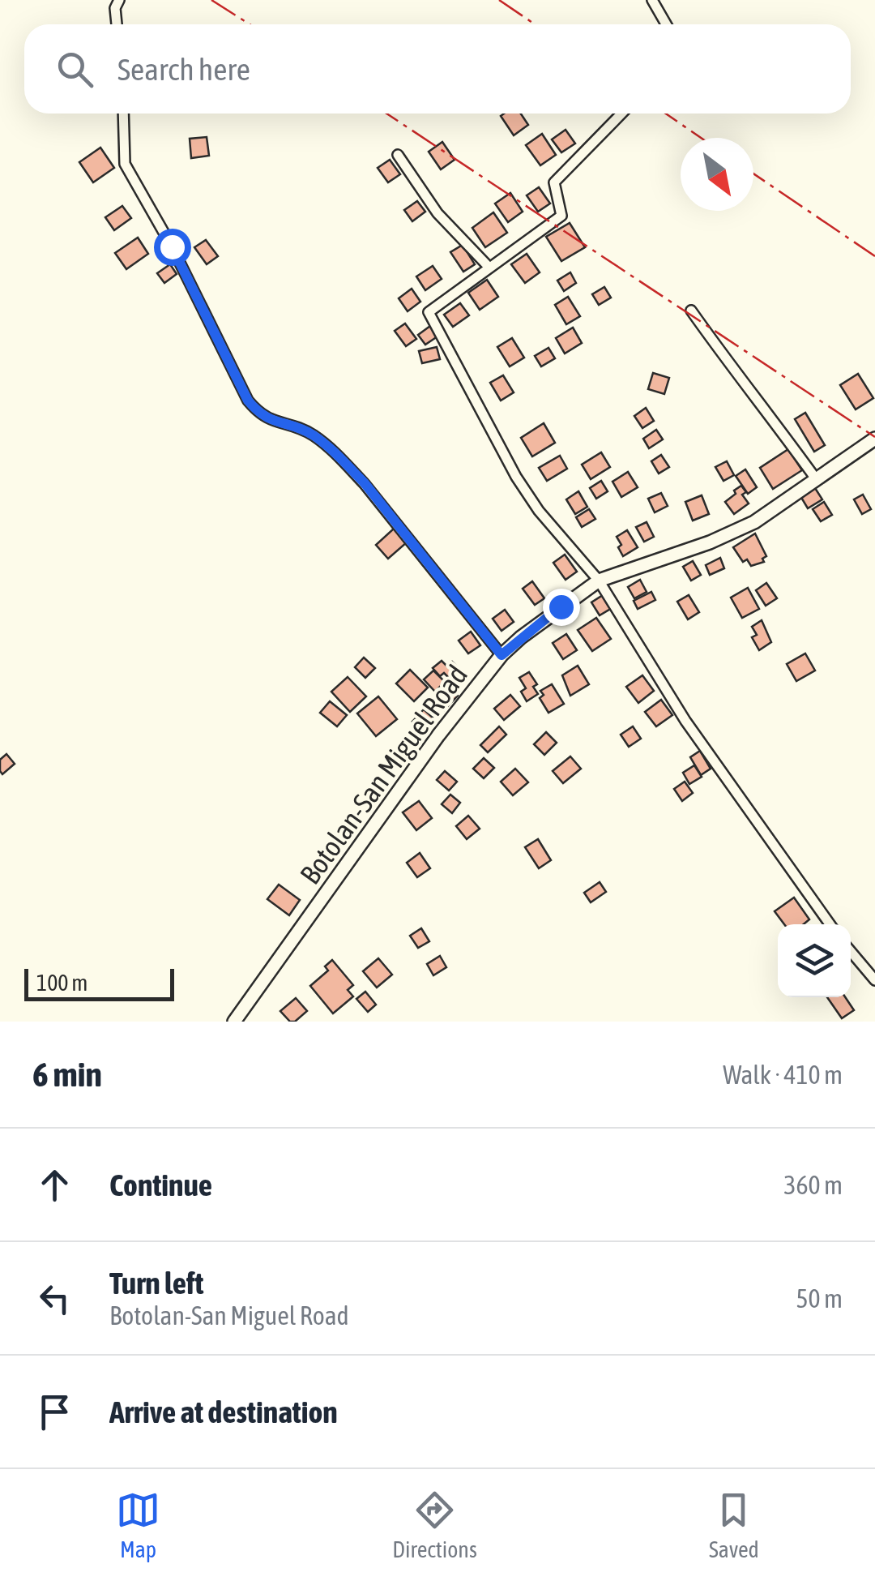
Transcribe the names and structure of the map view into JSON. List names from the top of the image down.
{
  "streets": {
    "main road": ["Botolan-San Miguel Road"]
  },
  "scale_bar": "100 m",
  "north": "bottom right",
  "page": {
    "search": "Search here",
    "scale": "100 m",
    "heading": ["6 min", "Walk · 410 m"],
    "list": [
      ["Continue", "360 m"],
      ["Turn left", "Botolan-San Miguel Road", "50 m"],
      "Arrive at destination"
    ],
    "nav": ["Map", "Directions", "Saved"]
  }
}
